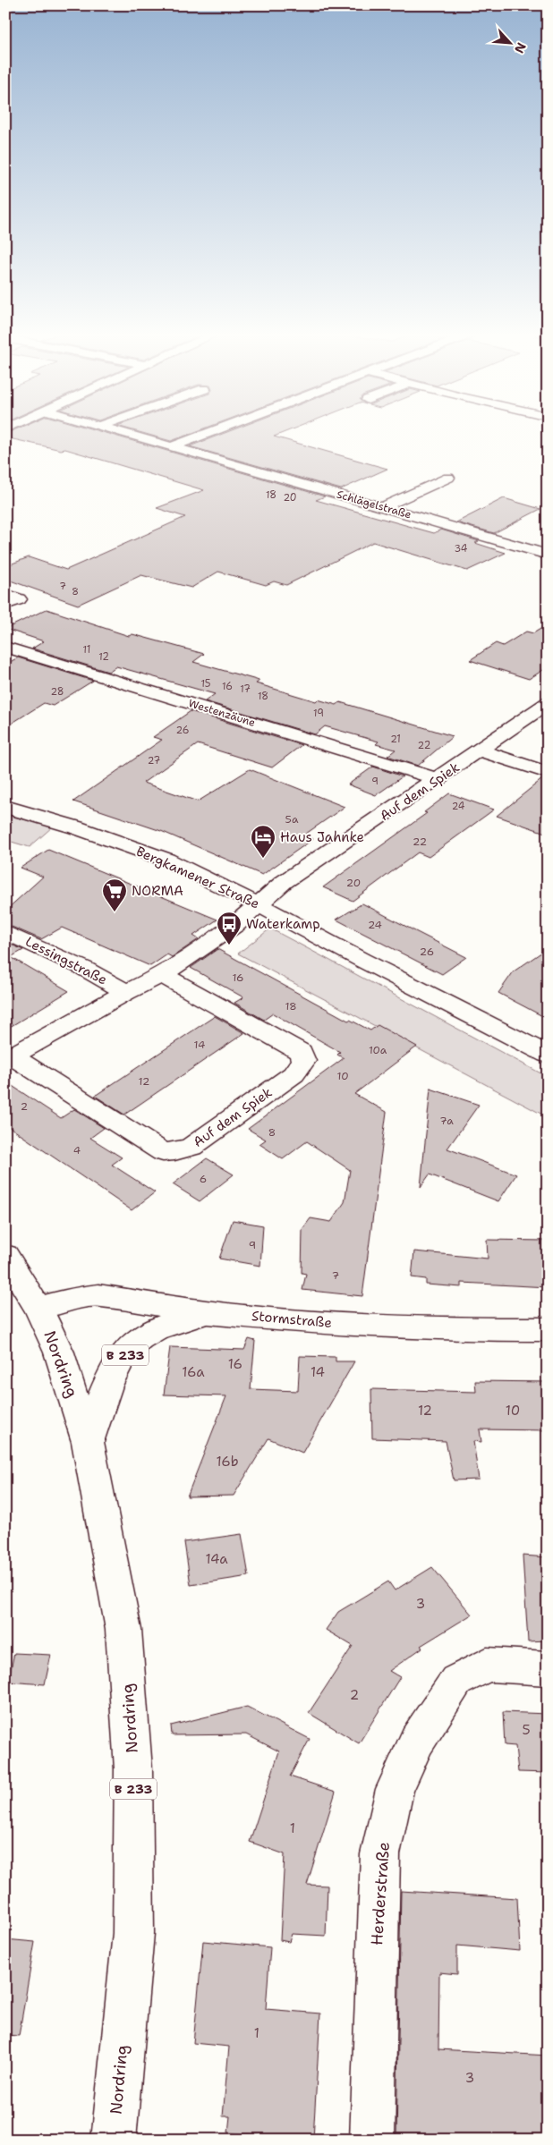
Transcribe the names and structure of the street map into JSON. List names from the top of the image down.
{
  "streets": {
    "street": [
      "Schlägelstraße",
      "Westenzäune",
      "Auf dem Spiek",
      "Bergkamener Straße",
      "Lessingstraße",
      "Stormstraße",
      "B 233",
      "Nordring",
      "Herderstraße"
    ]
  },
  "crossings": [
    ["Westenzäune", "Auf dem Spiek"],
    ["Auf dem Spiek", "Bergkamener Straße"],
    ["Auf dem Spiek", "Lessingstraße"],
    ["Stormstraße", "B 233"],
    ["Stormstraße", "Nordring"],
    ["B 233", "Nordring"]
  ],
  "places": {
    "hotel": ["Haus Jahnke"],
    "supermarket": ["NORMA"],
    "bus stop": ["Waterkamp"]
  },
  "house_numbers": [
    "18",
    "20",
    "34",
    "7",
    "8",
    "11",
    "12",
    "15",
    "16",
    "17",
    "28",
    "18",
    "19",
    "26",
    "21",
    "22",
    "27",
    "9",
    "24",
    "5a",
    "22",
    "20",
    "24",
    "26",
    "16",
    "18",
    "14",
    "10a",
    "10",
    "12",
    "2",
    "7a",
    "8",
    "4",
    "6",
    "9",
    "7",
    "16",
    "16a",
    "14",
    "12",
    "10",
    "16b",
    "14a",
    "3",
    "2",
    "5",
    "1",
    "1",
    "3"
  ],
  "north": "bottom right"
}
